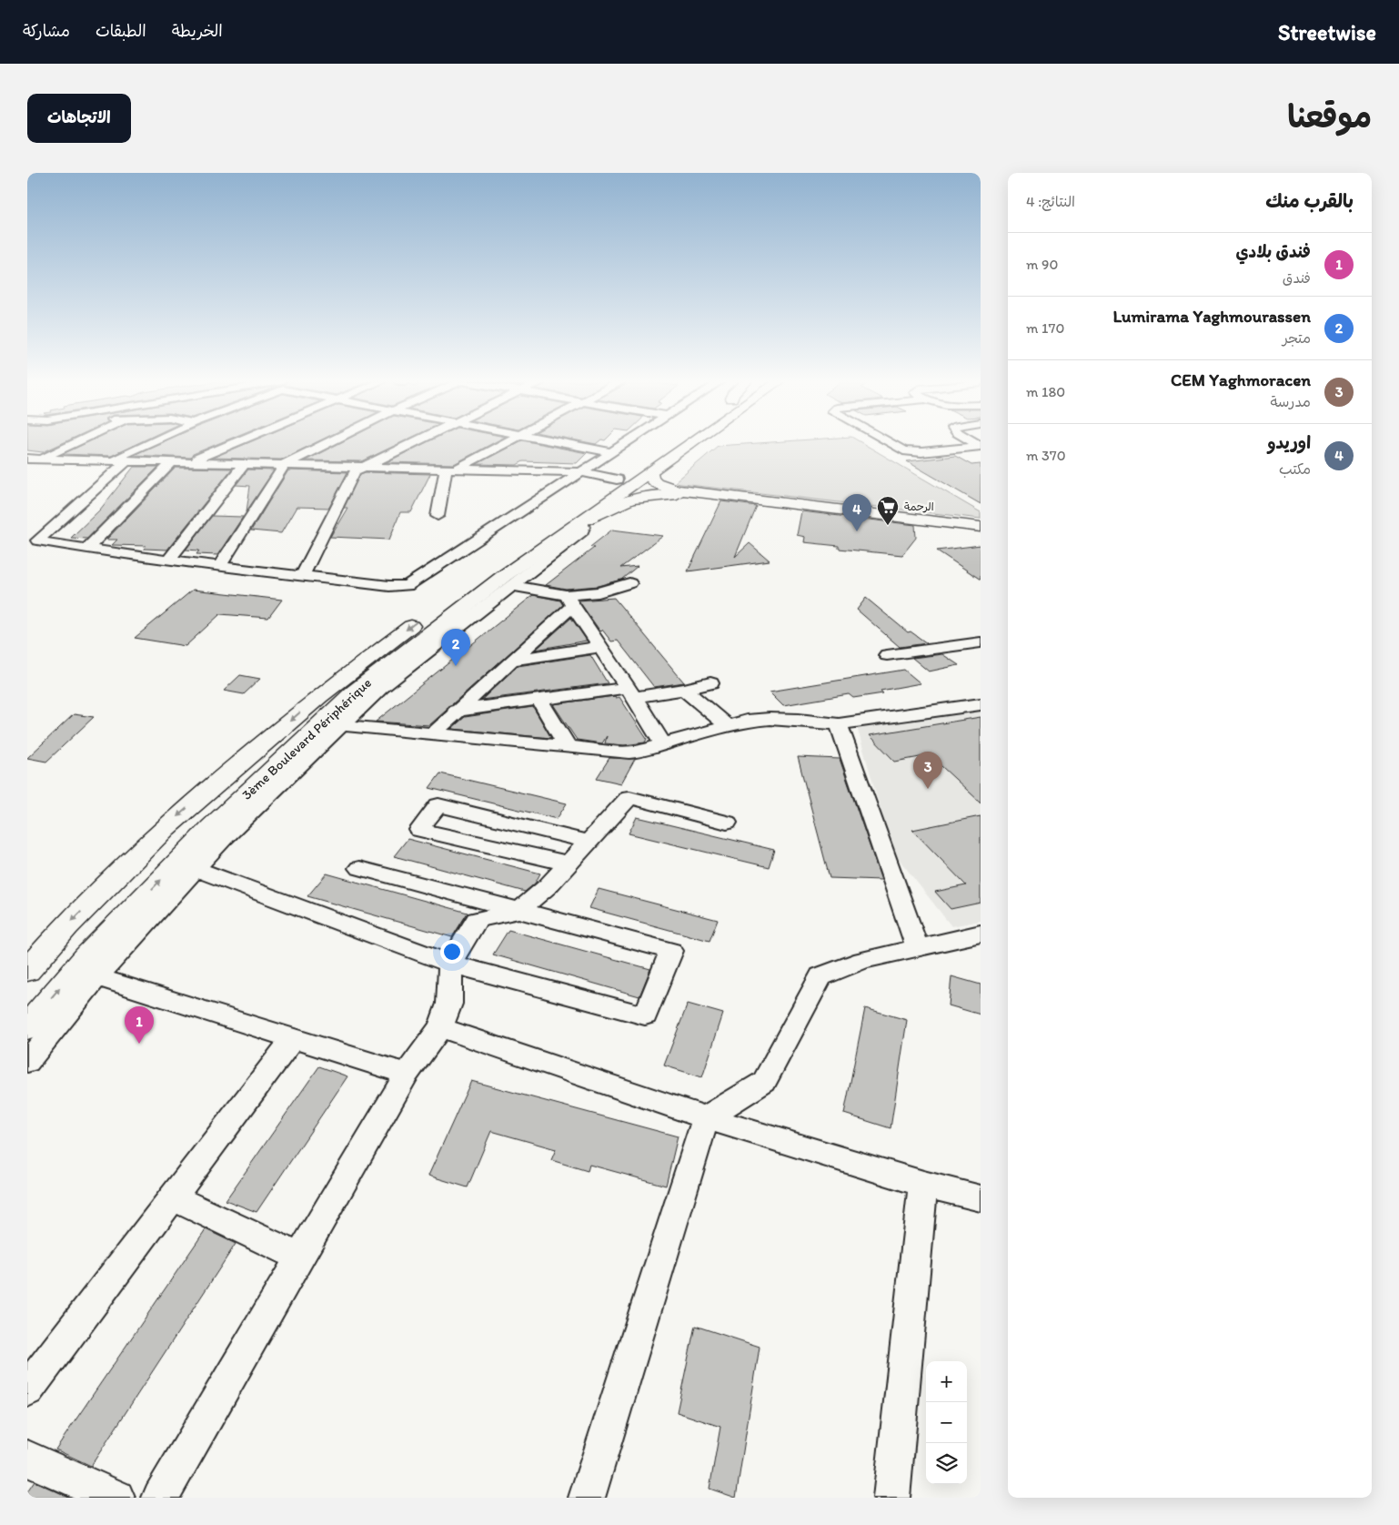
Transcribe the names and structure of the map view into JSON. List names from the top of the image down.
{
  "streets": {
    "main road": ["3ème Boulevard Périphérique"]
  },
  "places": {
    "supermarket": ["الرحمة"]
  },
  "page": {
    "header": "Streetwise",
    "nav": ["الخريطة", "الطبقات", "مشاركة"],
    "title": "موقعنا",
    "buttons": "الاتجاهات",
    "heading": ["بالقرب منك", "النتائج: 4"],
    "list": [
      {
        "mark": "1",
        "name": "فندق بلادي",
        "note": "فندق",
        "value": "90 m"
      },
      {
        "mark": "2",
        "name": "Lumirama Yaghmourassen",
        "note": "متجر",
        "value": "170 m"
      },
      {
        "mark": "3",
        "name": "CEM Yaghmoracen",
        "note": "مدرسة",
        "value": "180 m"
      },
      {
        "mark": "4",
        "name": "اوريدو",
        "note": "مكتب",
        "value": "370 m"
      }
    ],
    "pins": [
      "4",
      "2",
      "3",
      "1"
    ],
    "map_buttons": ["+", "−"]
  }
}
